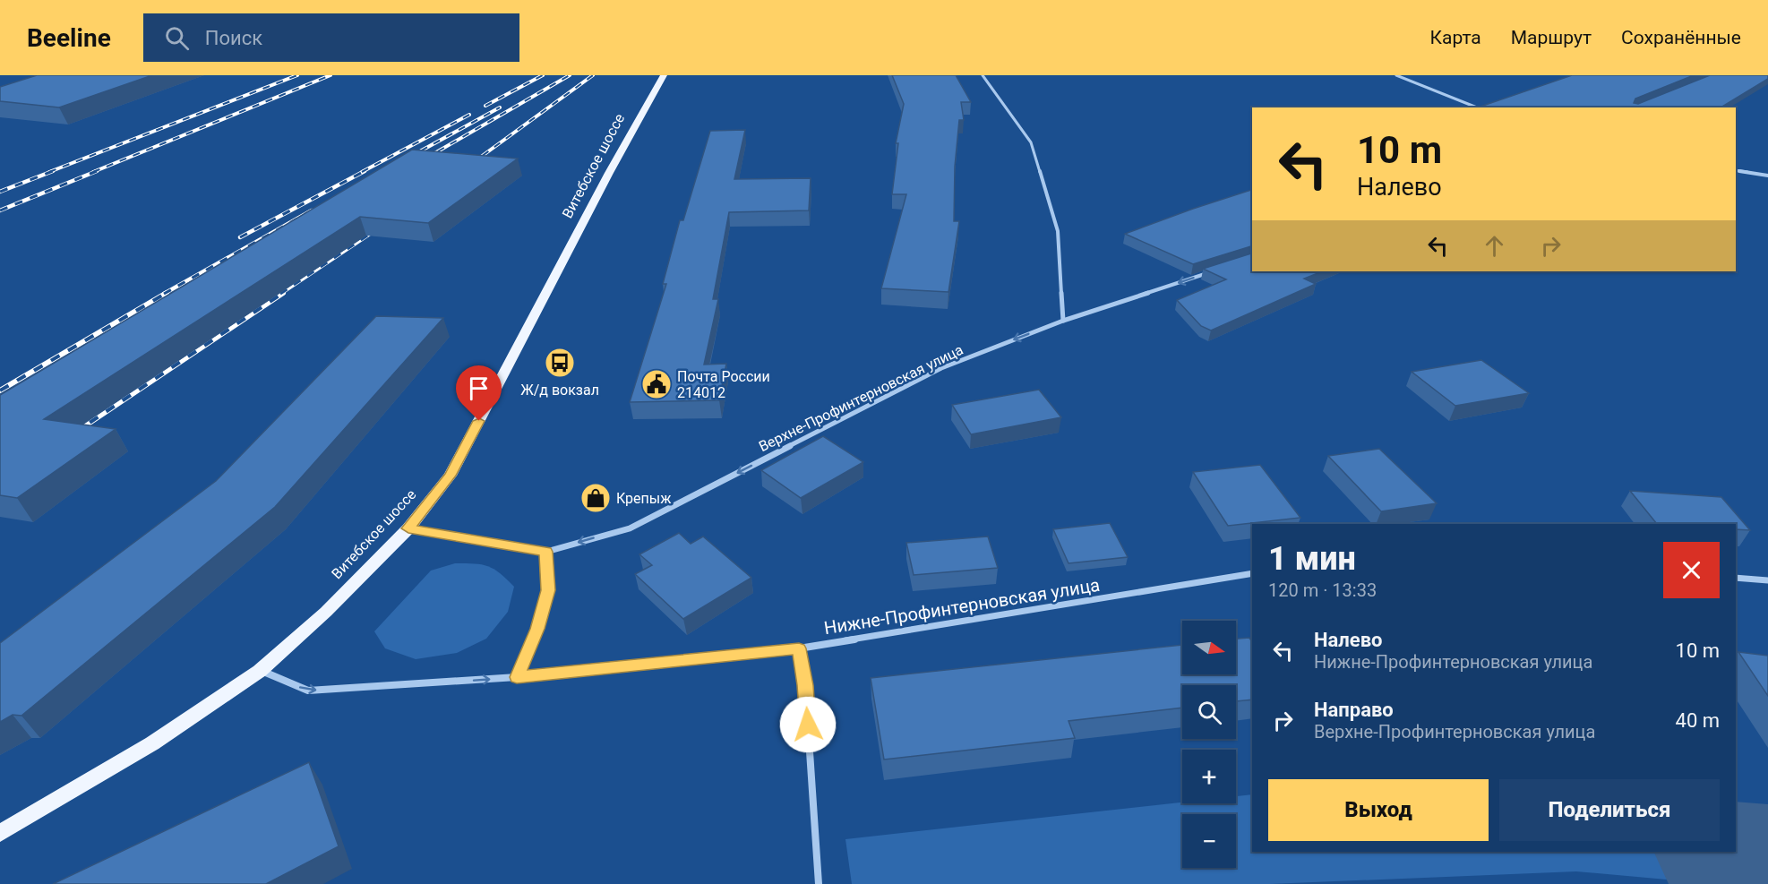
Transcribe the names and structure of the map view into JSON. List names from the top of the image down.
{
  "streets": {
    "main road": ["Витебское шоссе"],
    "street": ["Верхне-Профинтерновская улица", "Нижне-Профинтерновская улица"]
  },
  "crossings": [
    ["Витебское шоссе", "Верхне-Профинтерновская улица"],
    ["Витебское шоссе", "Нижне-Профинтерновская улица"]
  ],
  "one_way": ["Верхне-Профинтерновская улица"],
  "places": {
    "bus stop": ["Ж/д вокзал"],
    "public building": ["Почта России 214012"],
    "shop": ["Крепыж"]
  },
  "north": "right",
  "page": {
    "header": "Beeline",
    "search": "Поиск",
    "nav": ["Карта", "Маршрут", "Сохранённые"],
    "turn": ["10 m", "Налево"],
    "heading": ["1 мин", "120 m · 13:33"],
    "list": [
      {
        "name": "Налево",
        "note": "Нижне-Профинтерновская улица",
        "value": "10 m"
      },
      {
        "name": "Направо",
        "note": "Верхне-Профинтерновская улица",
        "value": "40 m"
      }
    ],
    "map_buttons": ["+", "−"],
    "buttons": ["Выход", "Поделиться"]
  }
}
